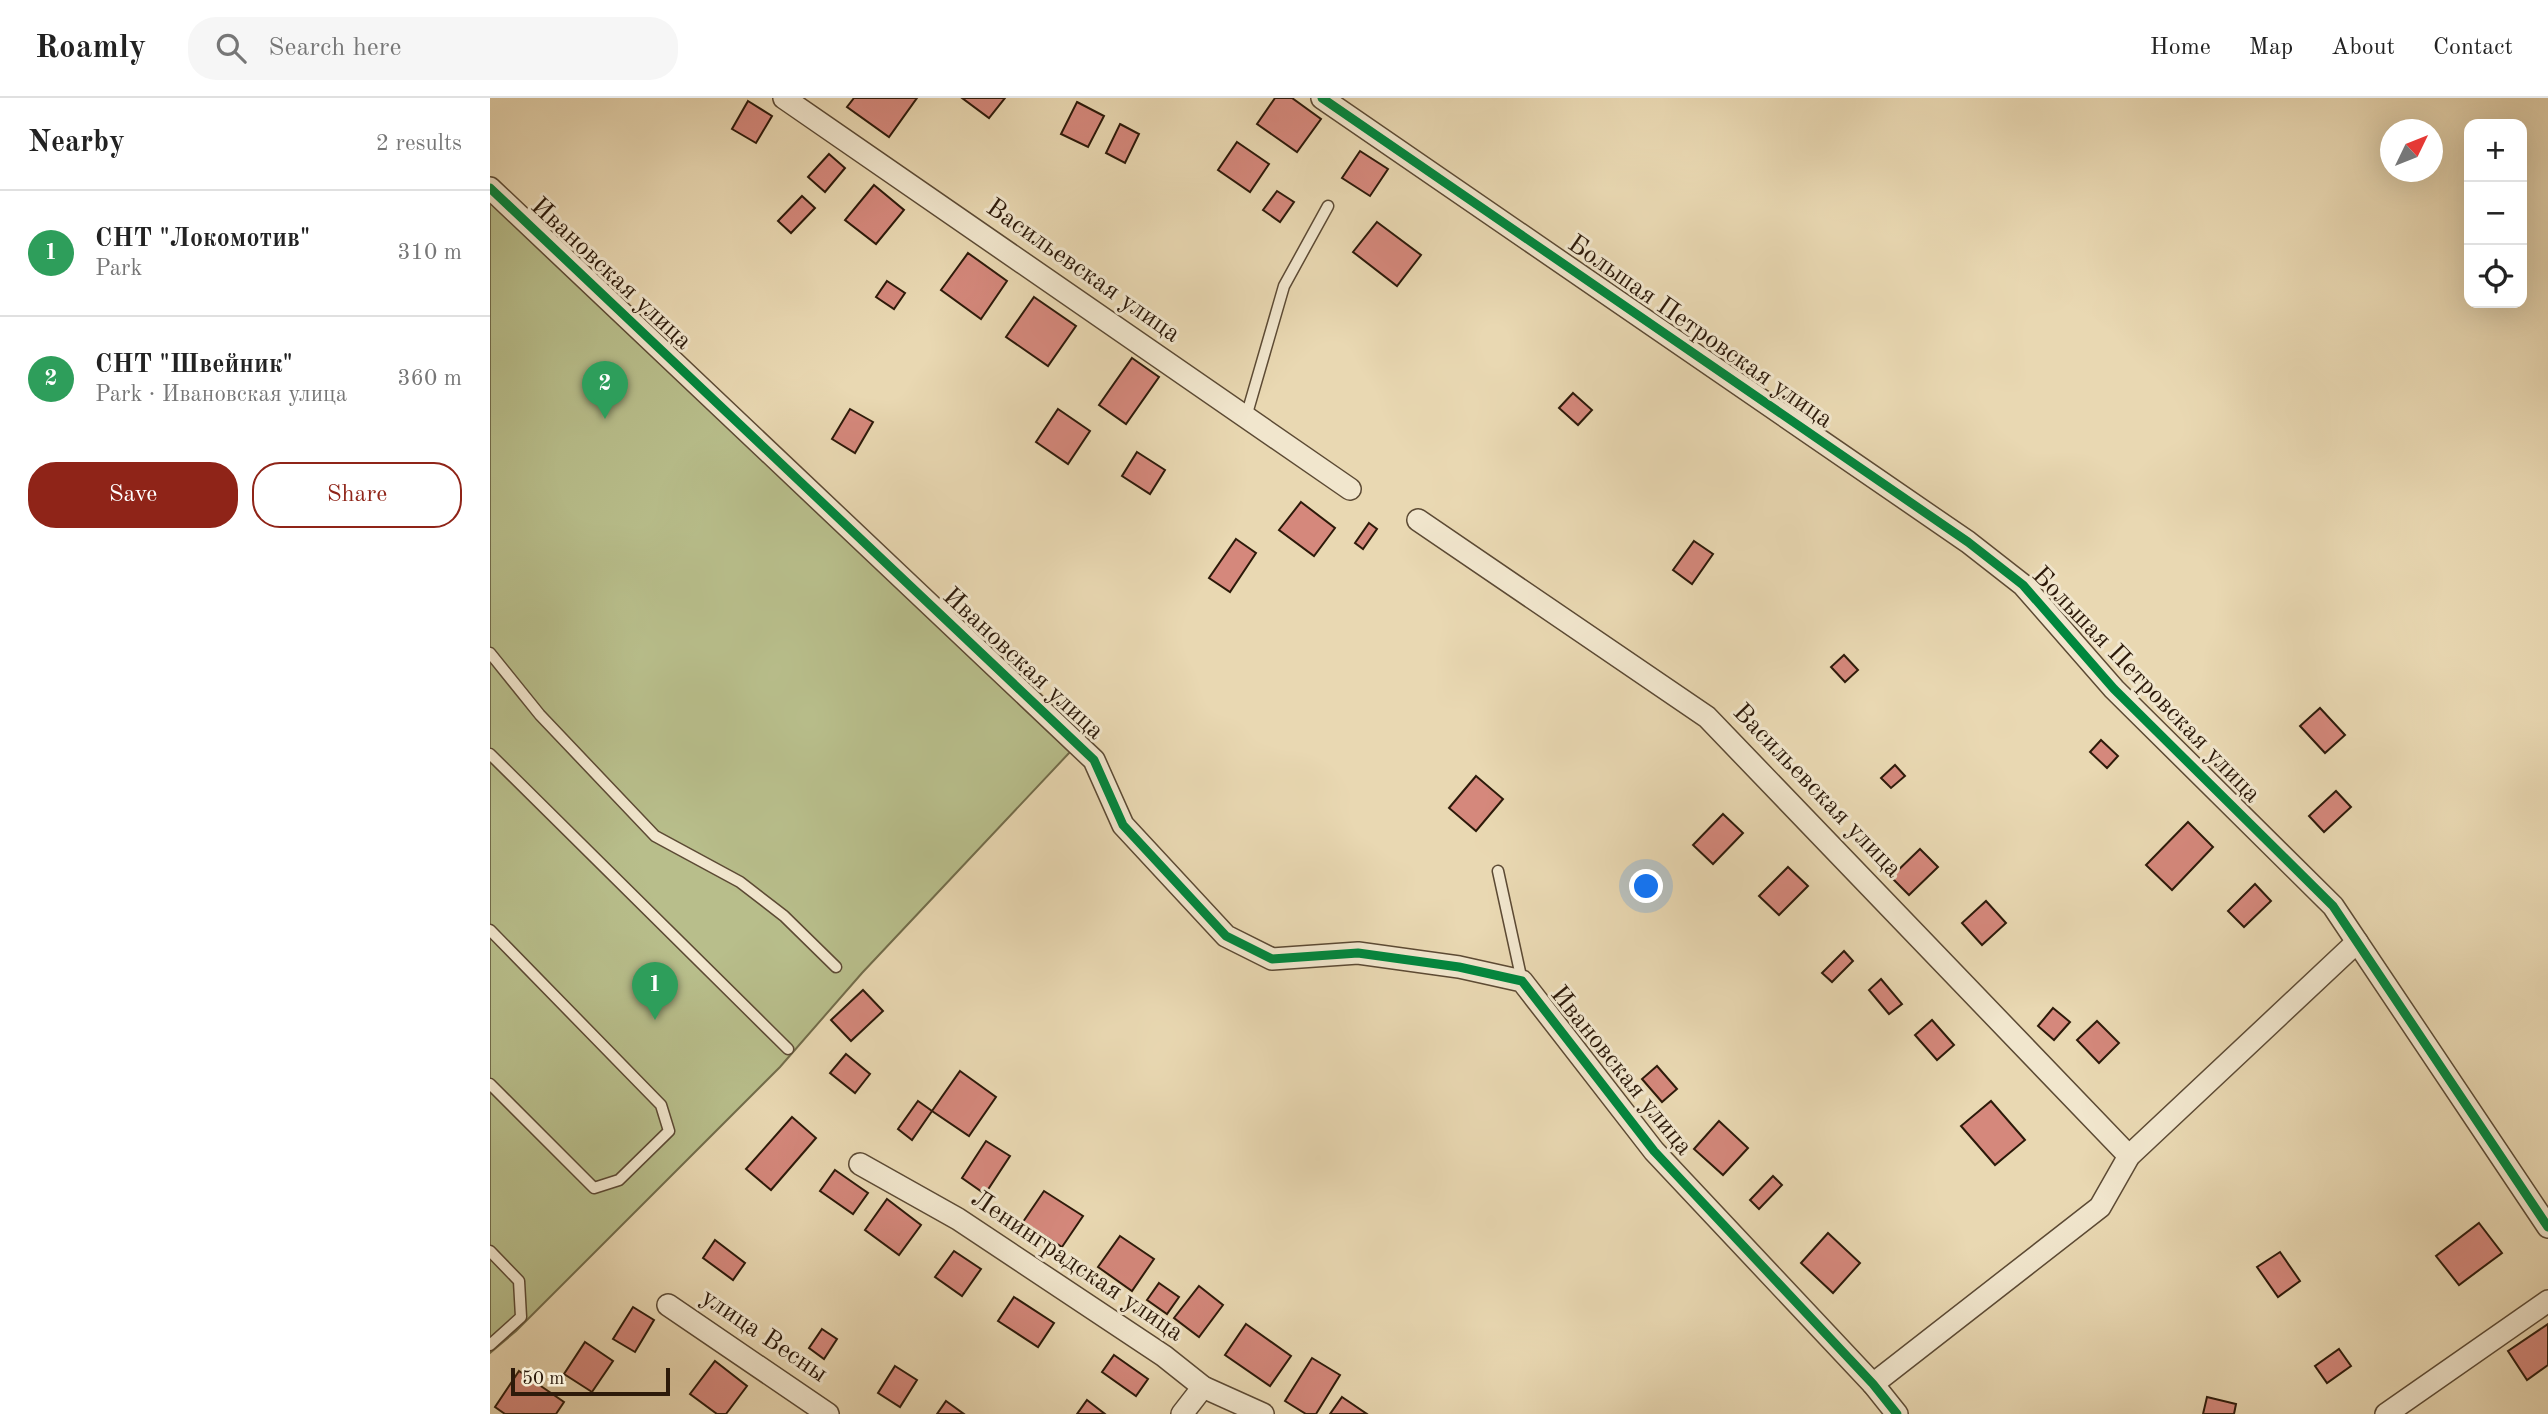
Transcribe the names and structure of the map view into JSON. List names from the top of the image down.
{
  "streets": {
    "street": [
      "Васильевская улица",
      "Ивановская улица",
      "Большая Петровская улица",
      "Ленинградская улица",
      "улица Весны"
    ]
  },
  "scale_bar": "50 m",
  "north": "top right",
  "page": {
    "header": "Roamly",
    "search": "Search here",
    "nav": [
      "Home",
      "Map",
      "About",
      "Contact"
    ],
    "heading": ["Nearby", "2 results"],
    "map_buttons": ["+", "−"],
    "list": [
      {
        "mark": "1",
        "name": "СНТ \"Локомотив\"",
        "note": "Park",
        "value": "310 m"
      },
      {
        "mark": "2",
        "name": "СНТ \"Швейник\"",
        "note": "Park · Ивановская улица",
        "value": "360 m"
      }
    ],
    "pins": ["2", "1"],
    "buttons": ["Save", "Share"],
    "scale": "50 m"
  }
}
